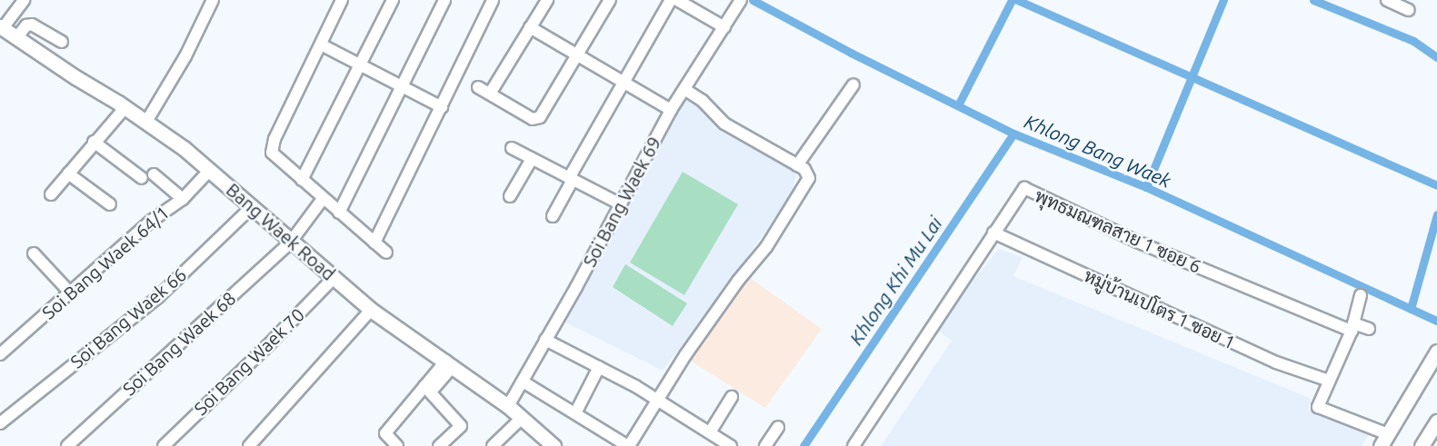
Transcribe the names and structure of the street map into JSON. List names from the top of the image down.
{
  "streets": {
    "main road": ["Bang Waek Road"],
    "street": [
      "Soi Bang Waek 69",
      "พุทธมณฑลสาย 1 ซอย 6",
      "Soi Bang Waek 64/1",
      "หมู่บ้านเปโตร 1 ซอย 1",
      "Soi Bang Waek 66",
      "Soi Bang Waek 68",
      "Soi Bang Waek 70"
    ]
  },
  "crossings": [
    ["Soi Bang Waek 69", "Bang Waek Road"],
    ["พุทธมณฑลสาย 1 ซอย 6", "หมู่บ้านเปโตร 1 ซอย 1"],
    ["Bang Waek Road", "Soi Bang Waek 64/1"],
    ["Bang Waek Road", "Soi Bang Waek 66"],
    ["Bang Waek Road", "Soi Bang Waek 68"],
    ["Bang Waek Road", "Soi Bang Waek 70"]
  ],
  "water": ["Khlong Bang Waek", "Khlong Khi Mu Lai"]
}
